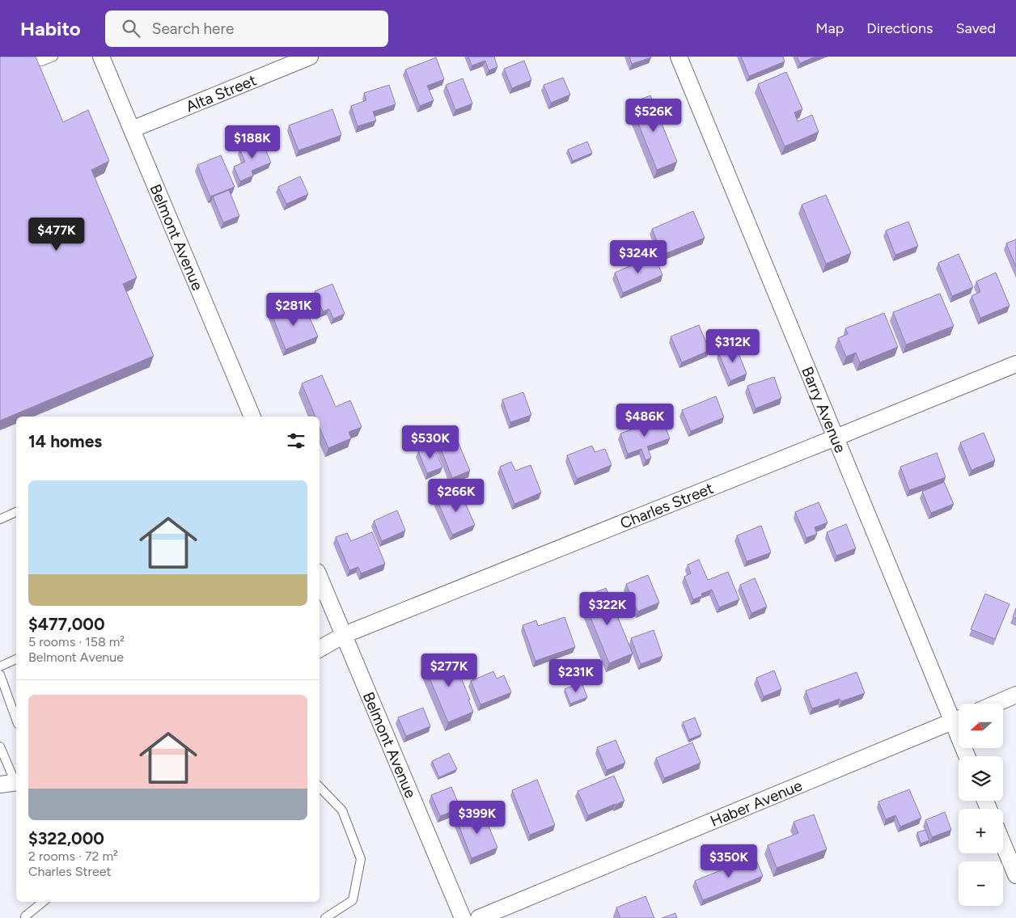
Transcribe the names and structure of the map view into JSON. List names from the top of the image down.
{
  "streets": {
    "street": [
      "Alta Street",
      "Belmont Avenue",
      "Barry Avenue",
      "Charles Street",
      "Haber Avenue"
    ]
  },
  "crossings": [
    ["Alta Street", "Belmont Avenue"],
    ["Belmont Avenue", "Charles Street"],
    ["Barry Avenue", "Charles Street"]
  ],
  "north": "left",
  "page": {
    "header": "Habito",
    "search": "Search here",
    "nav": ["Map", "Directions", "Saved"],
    "price": [
      "$526K",
      "$188K",
      "$477K",
      "$324K",
      "$281K",
      "$312K",
      "$486K",
      "$530K",
      "$266K",
      "$322K",
      "$277K",
      "$231K",
      "$399K",
      "$350K"
    ],
    "heading": "14 homes",
    "list": [
      {
        "name": "$477,000",
        "note": "5 rooms · 158 m² · Belmont Avenue"
      },
      {
        "name": "$322,000",
        "note": "2 rooms · 72 m² · Charles Street"
      }
    ],
    "map_buttons": ["+", "−"]
  }
}
